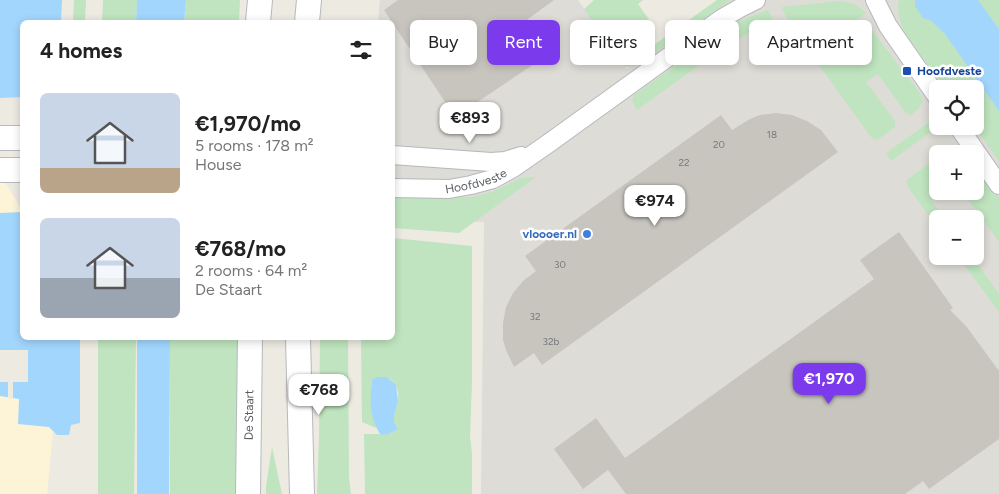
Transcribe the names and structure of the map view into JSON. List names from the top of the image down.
{
  "streets": {
    "main road": ["De Staart"],
    "street": ["Hoofdveste"]
  },
  "places": {
    "transit": ["Hoofdveste"],
    "other": ["vloooer.nl"]
  },
  "house_numbers": [
    "18",
    "20",
    "22",
    "30",
    "32",
    "32b"
  ],
  "page": {
    "chip": [
      "Buy",
      "Rent",
      "Filters",
      "New",
      "Apartment"
    ],
    "heading": "4 homes",
    "map_buttons": ["+", "−"],
    "list": [
      {
        "name": "€1,970/mo",
        "note": "5 rooms · 178 m² · House"
      },
      {
        "name": "€768/mo",
        "note": "2 rooms · 64 m² · De Staart"
      }
    ],
    "price": [
      "€893",
      "€974",
      "€1,970",
      "€768"
    ]
  }
}
